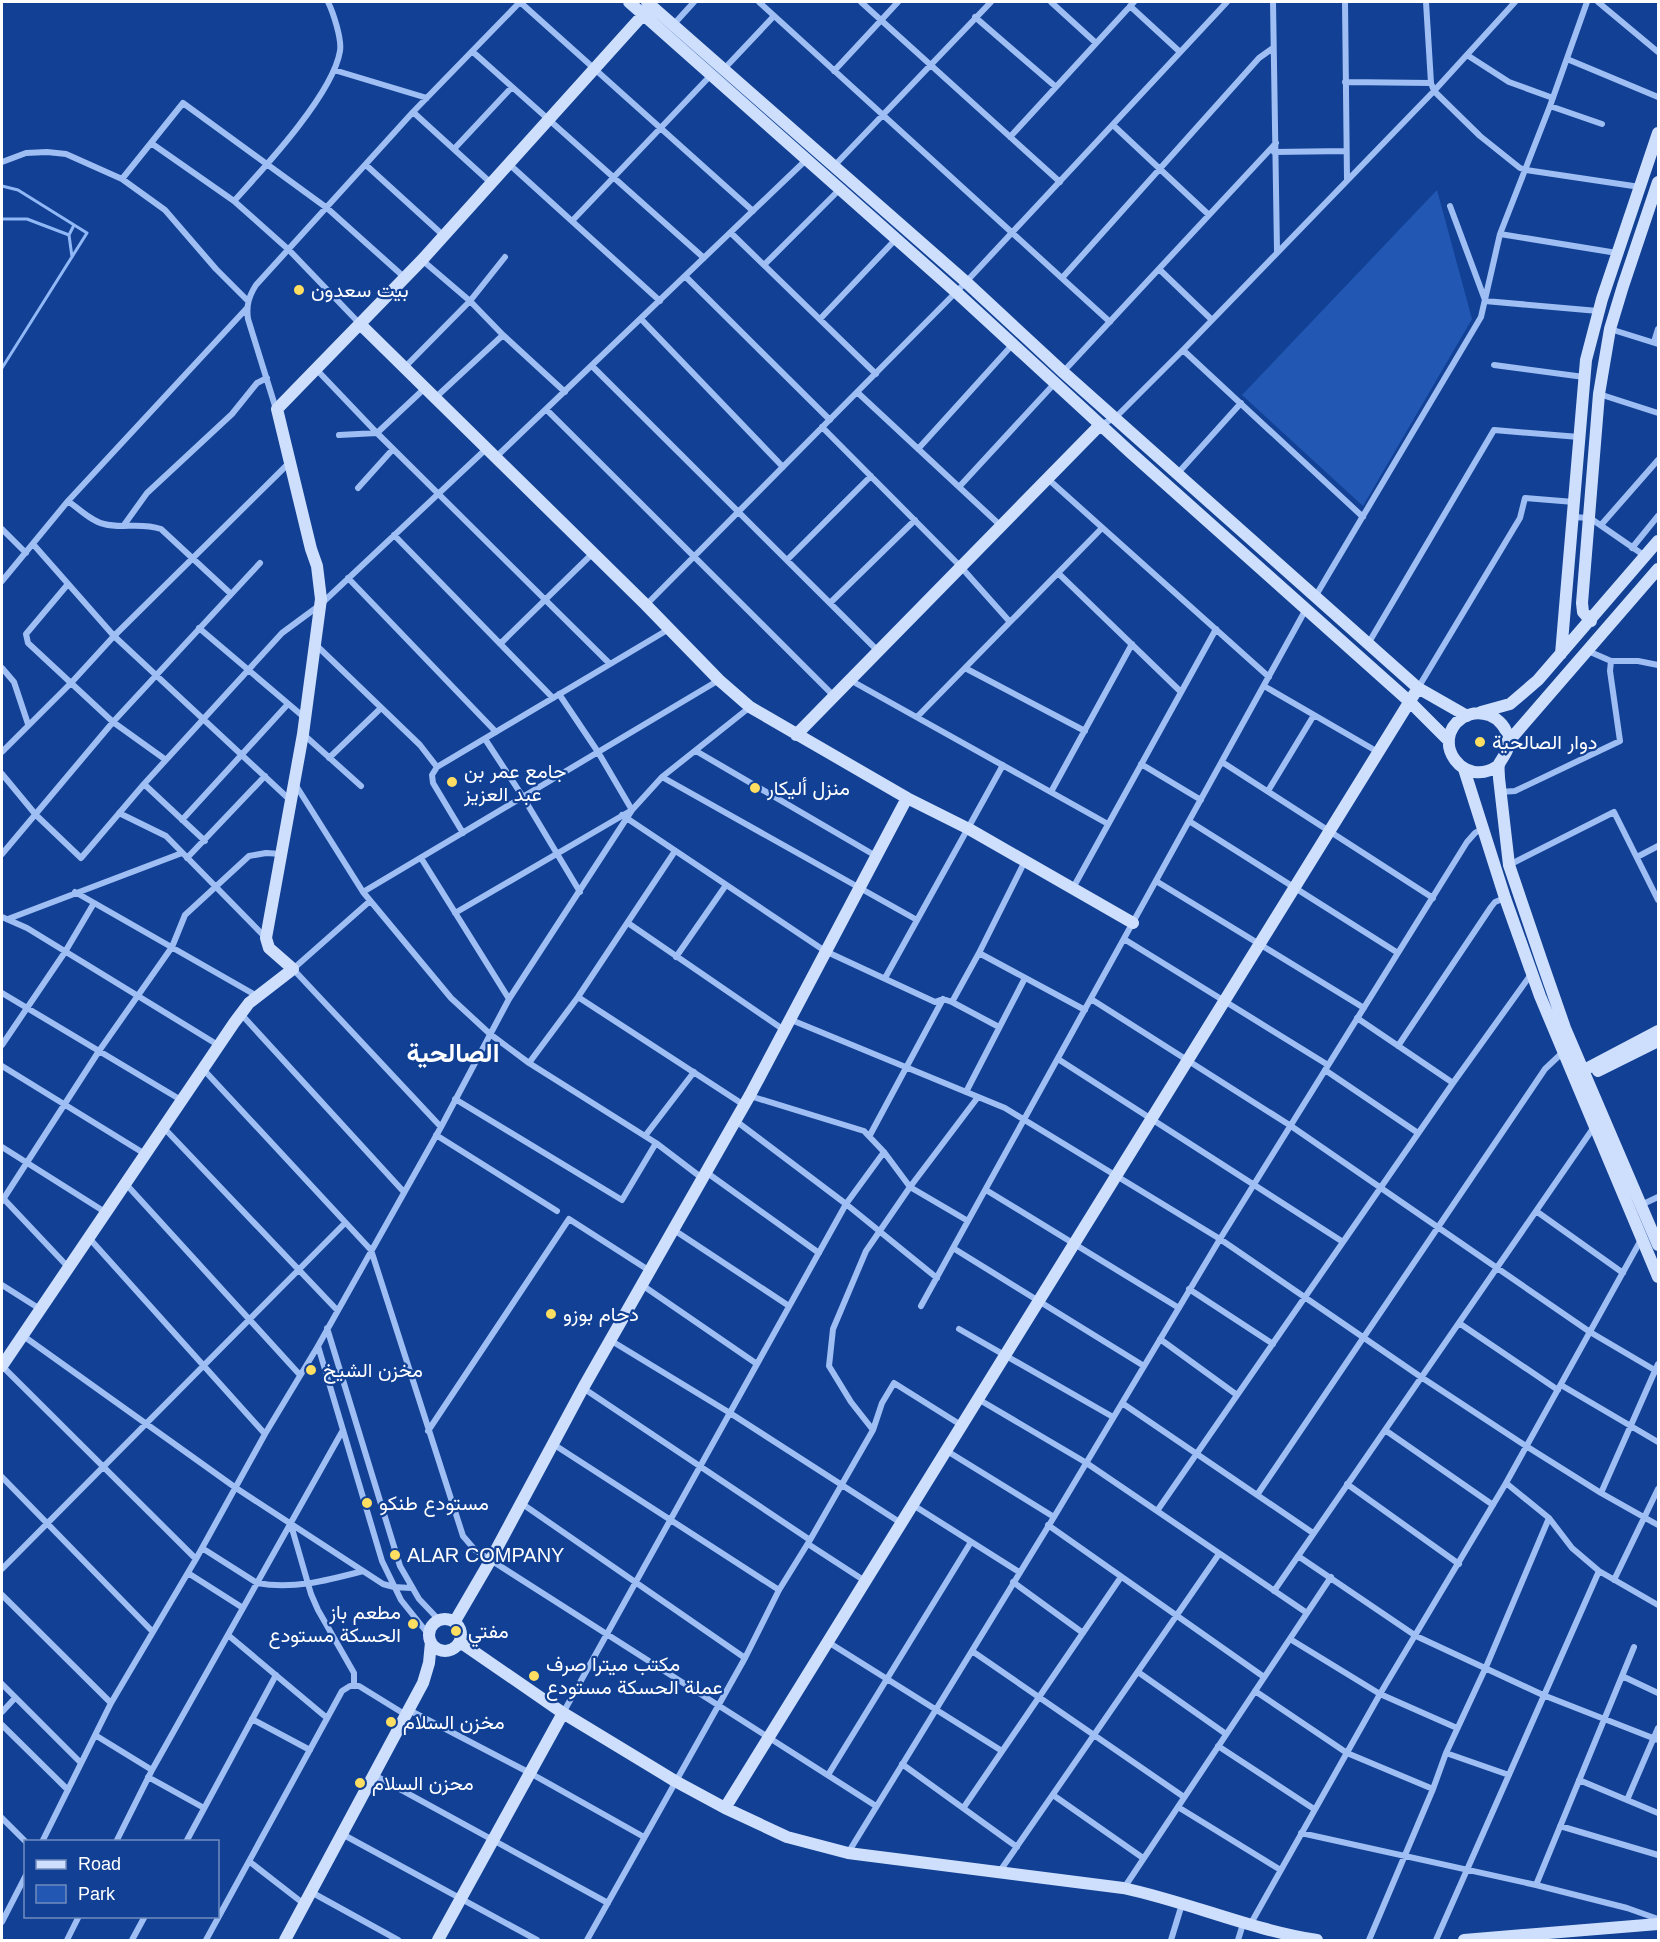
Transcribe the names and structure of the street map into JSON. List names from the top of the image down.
{
  "districts": ["الصالحية"],
  "places": [
    "بيت سعدون",
    "دوار الصالحية",
    "جامع عمر بن عبد العزيز",
    "منزل أليكار",
    "دحام بوزو",
    "مخزن الشيخ",
    "مستودع طنكو",
    "ALAR COMPANY",
    "مطعم باز الحسكة مستودع",
    "مفتي",
    "مكتب ميترا صرف عملة الحسكة مستودع",
    "مخزن السلام",
    "محزن السلام"
  ],
  "legend": ["Road", "Park"]
}
